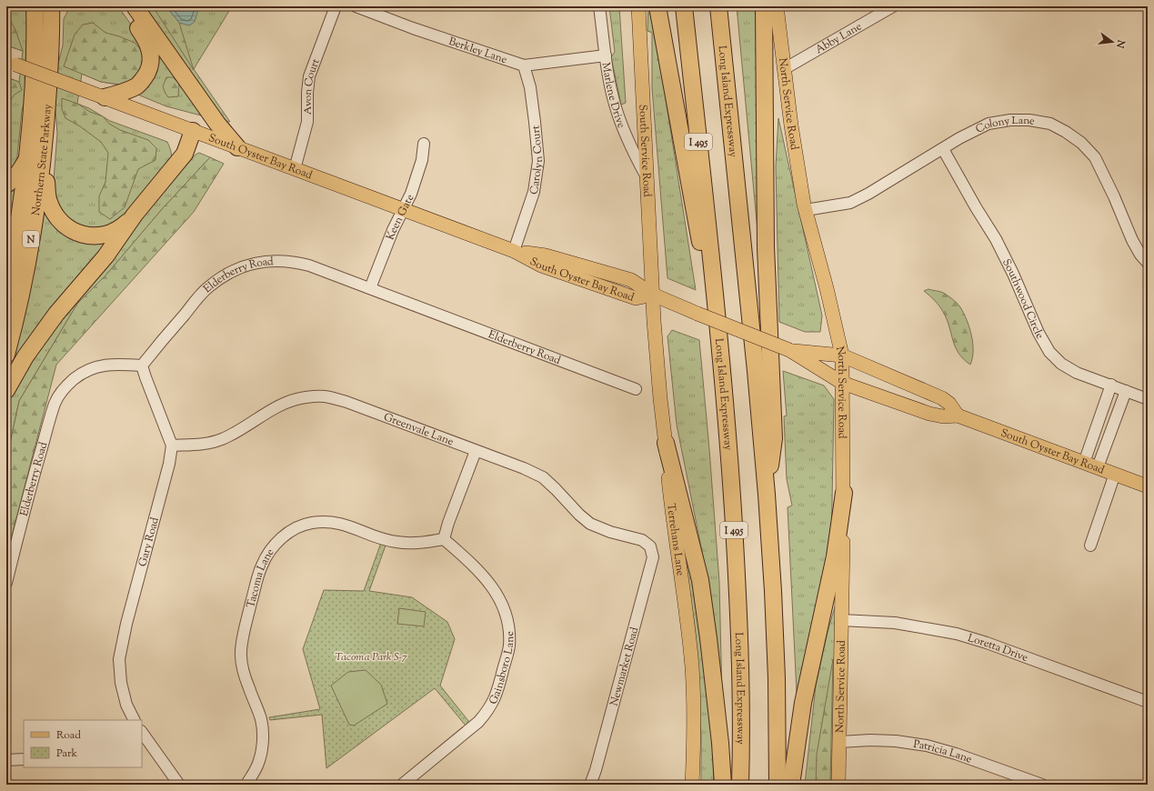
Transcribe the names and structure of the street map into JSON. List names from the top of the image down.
{
  "streets": {
    "highway": [
      "Long Island Expressway",
      "I 495",
      "Northern State Parkway",
      "N"
    ],
    "main road": [
      "North Service Road",
      "South Service Road",
      "South Oyster Bay Road",
      "Terrehans Lane"
    ],
    "street": [
      "Abby Lane",
      "Berkley Lane",
      "Avon Court",
      "Marlene Drive",
      "Colony Lane",
      "Carolyn Court",
      "Keen Gate",
      "Elderberry Road",
      "Southwood Circle",
      "Greenvale Lane",
      "Gary Road",
      "Tacoma Lane",
      "Loretta Drive",
      "Gainsboro Lane",
      "Newmarket Road",
      "Patricia Lane"
    ]
  },
  "crossings": [
    ["Abby Lane", "North Service Road"],
    ["Berkley Lane", "Marlene Drive"],
    ["Berkley Lane", "Carolyn Court"],
    ["Avon Court", "South Oyster Bay Road"],
    ["Marlene Drive", "South Service Road"],
    ["North Service Road", "Colony Lane"],
    ["North Service Road", "South Oyster Bay Road"],
    ["North Service Road", "Loretta Drive"],
    ["North Service Road", "Patricia Lane"],
    ["Colony Lane", "Southwood Circle"],
    ["South Service Road", "South Oyster Bay Road"],
    ["South Service Road", "Terrehans Lane"],
    ["South Oyster Bay Road", "Carolyn Court"],
    ["South Oyster Bay Road", "Keen Gate"],
    ["South Oyster Bay Road", "Terrehans Lane"],
    ["Keen Gate", "Elderberry Road"],
    ["Elderberry Road", "Gary Road"],
    ["Greenvale Lane", "Gary Road"],
    ["Greenvale Lane", "Newmarket Road"],
    ["Tacoma Lane", "Gainsboro Lane"]
  ],
  "parks": ["Tacoma Park S-7"],
  "legend": ["Road", "Park"],
  "north": "right"
}
